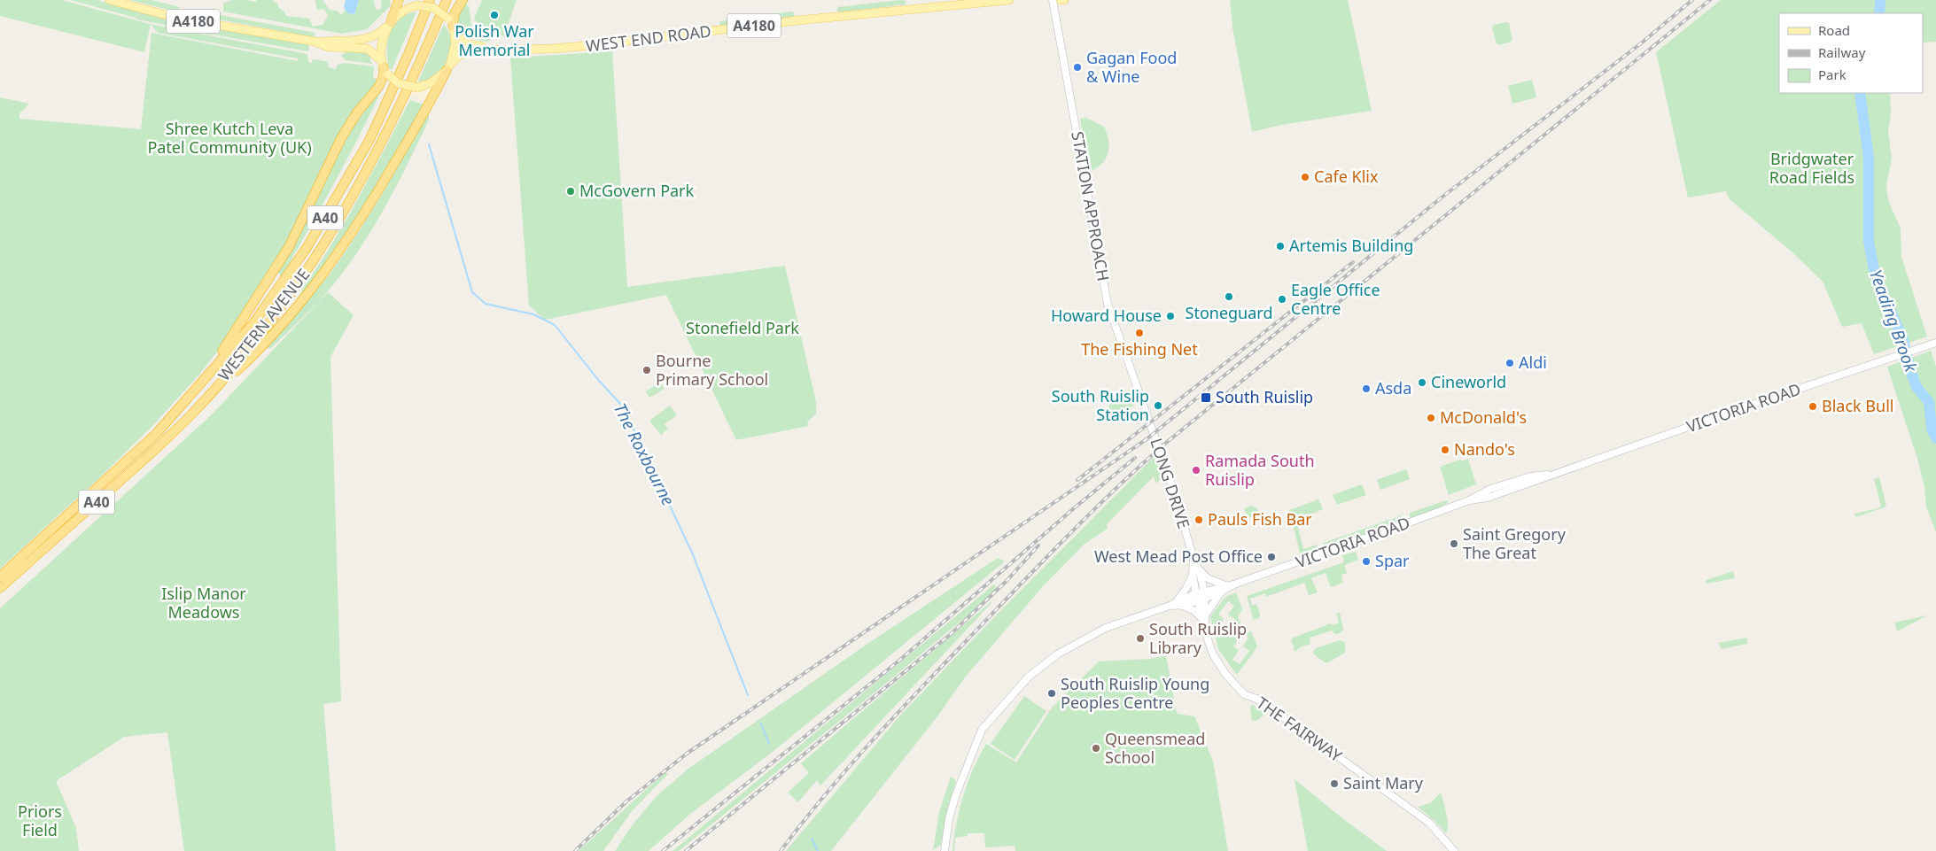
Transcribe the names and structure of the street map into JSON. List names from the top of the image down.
{
  "streets": {
    "highway": ["A40", "WESTERN AVENUE"],
    "main road": ["A4180", "WEST END ROAD"],
    "street": [
      "STATION APPROACH",
      "VICTORIA ROAD",
      "LONG DRIVE",
      "THE FAIRWAY"
    ]
  },
  "crossings": [
    ["A4180", "WEST END ROAD"],
    ["STATION APPROACH", "LONG DRIVE"],
    ["VICTORIA ROAD", "LONG DRIVE"],
    ["LONG DRIVE", "THE FAIRWAY"]
  ],
  "water": ["Yeading Brook", "The Roxbourne"],
  "parks": [
    "Shree Kutch Leva Patel Community (UK)",
    "Bridgwater Road Fields",
    "Stonefield Park",
    "Islip Manor Meadows",
    "Priors Field"
  ],
  "places": {
    "other": [
      "Polish War Memorial",
      "Gagan Food & Wine",
      "Cafe Klix",
      "McGovern Park",
      "Artemis Building",
      "Stoneguard",
      "Eagle Office Centre",
      "Howard House",
      "The Fishing Net",
      "Aldi",
      "Bourne Primary School",
      "Cineworld",
      "Asda",
      "South Ruislip Station",
      "Black Bull",
      "McDonald's",
      "Nando's",
      "Ramada South Ruislip",
      "Pauls Fish Bar",
      "Saint Gregory The Great",
      "West Mead Post Office",
      "Spar",
      "South Ruislip Library",
      "South Ruislip Young Peoples Centre",
      "Queensmead School",
      "Saint Mary"
    ],
    "transit": ["South Ruislip"]
  },
  "legend": ["Road", "Railway", "Park"]
}
